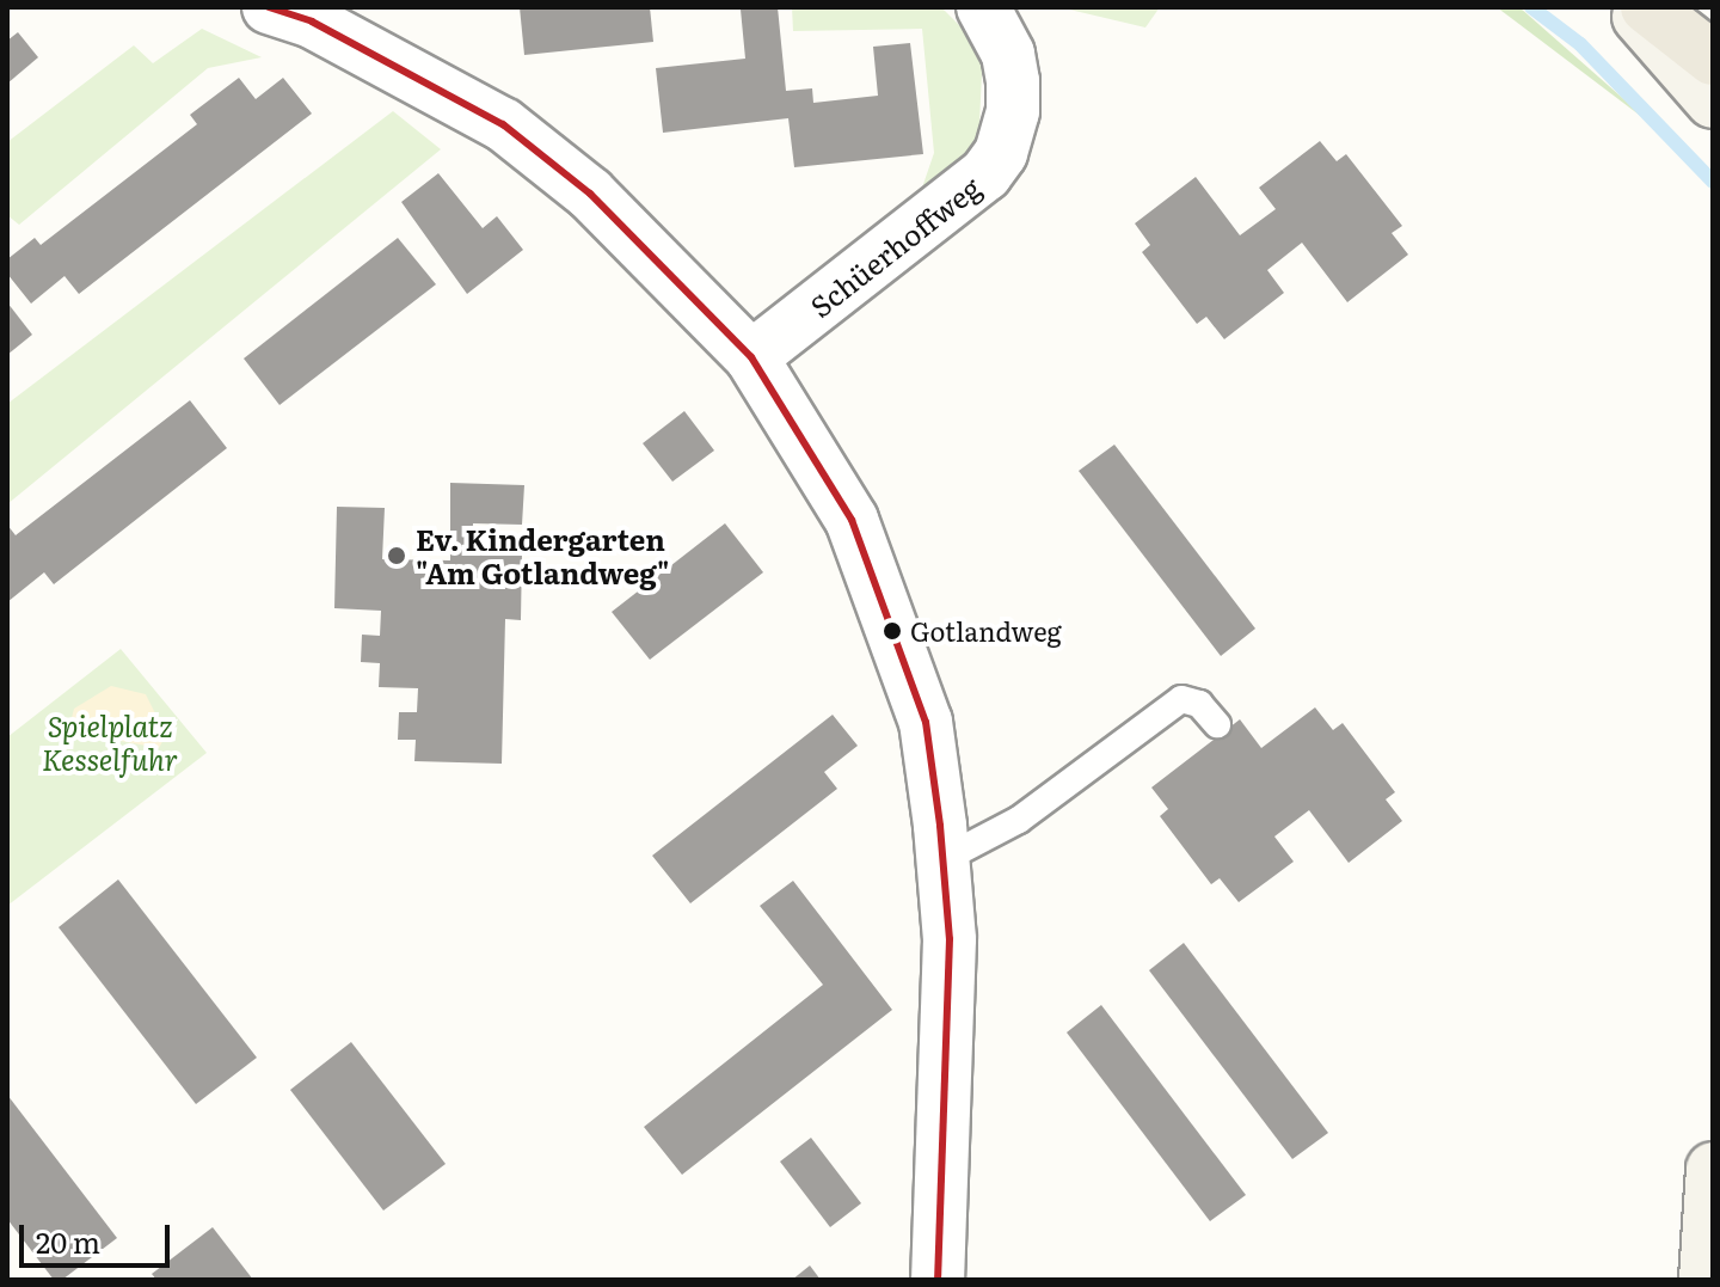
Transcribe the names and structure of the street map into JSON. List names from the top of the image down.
{
  "streets": {
    "street": ["Schüerhoffweg"]
  },
  "parks": ["Spielplatz Kesselfuhr"],
  "places": ["Ev. Kindergarten \"Am Gotlandweg\"", "Gotlandweg"],
  "scale_bar": "20 m"
}
